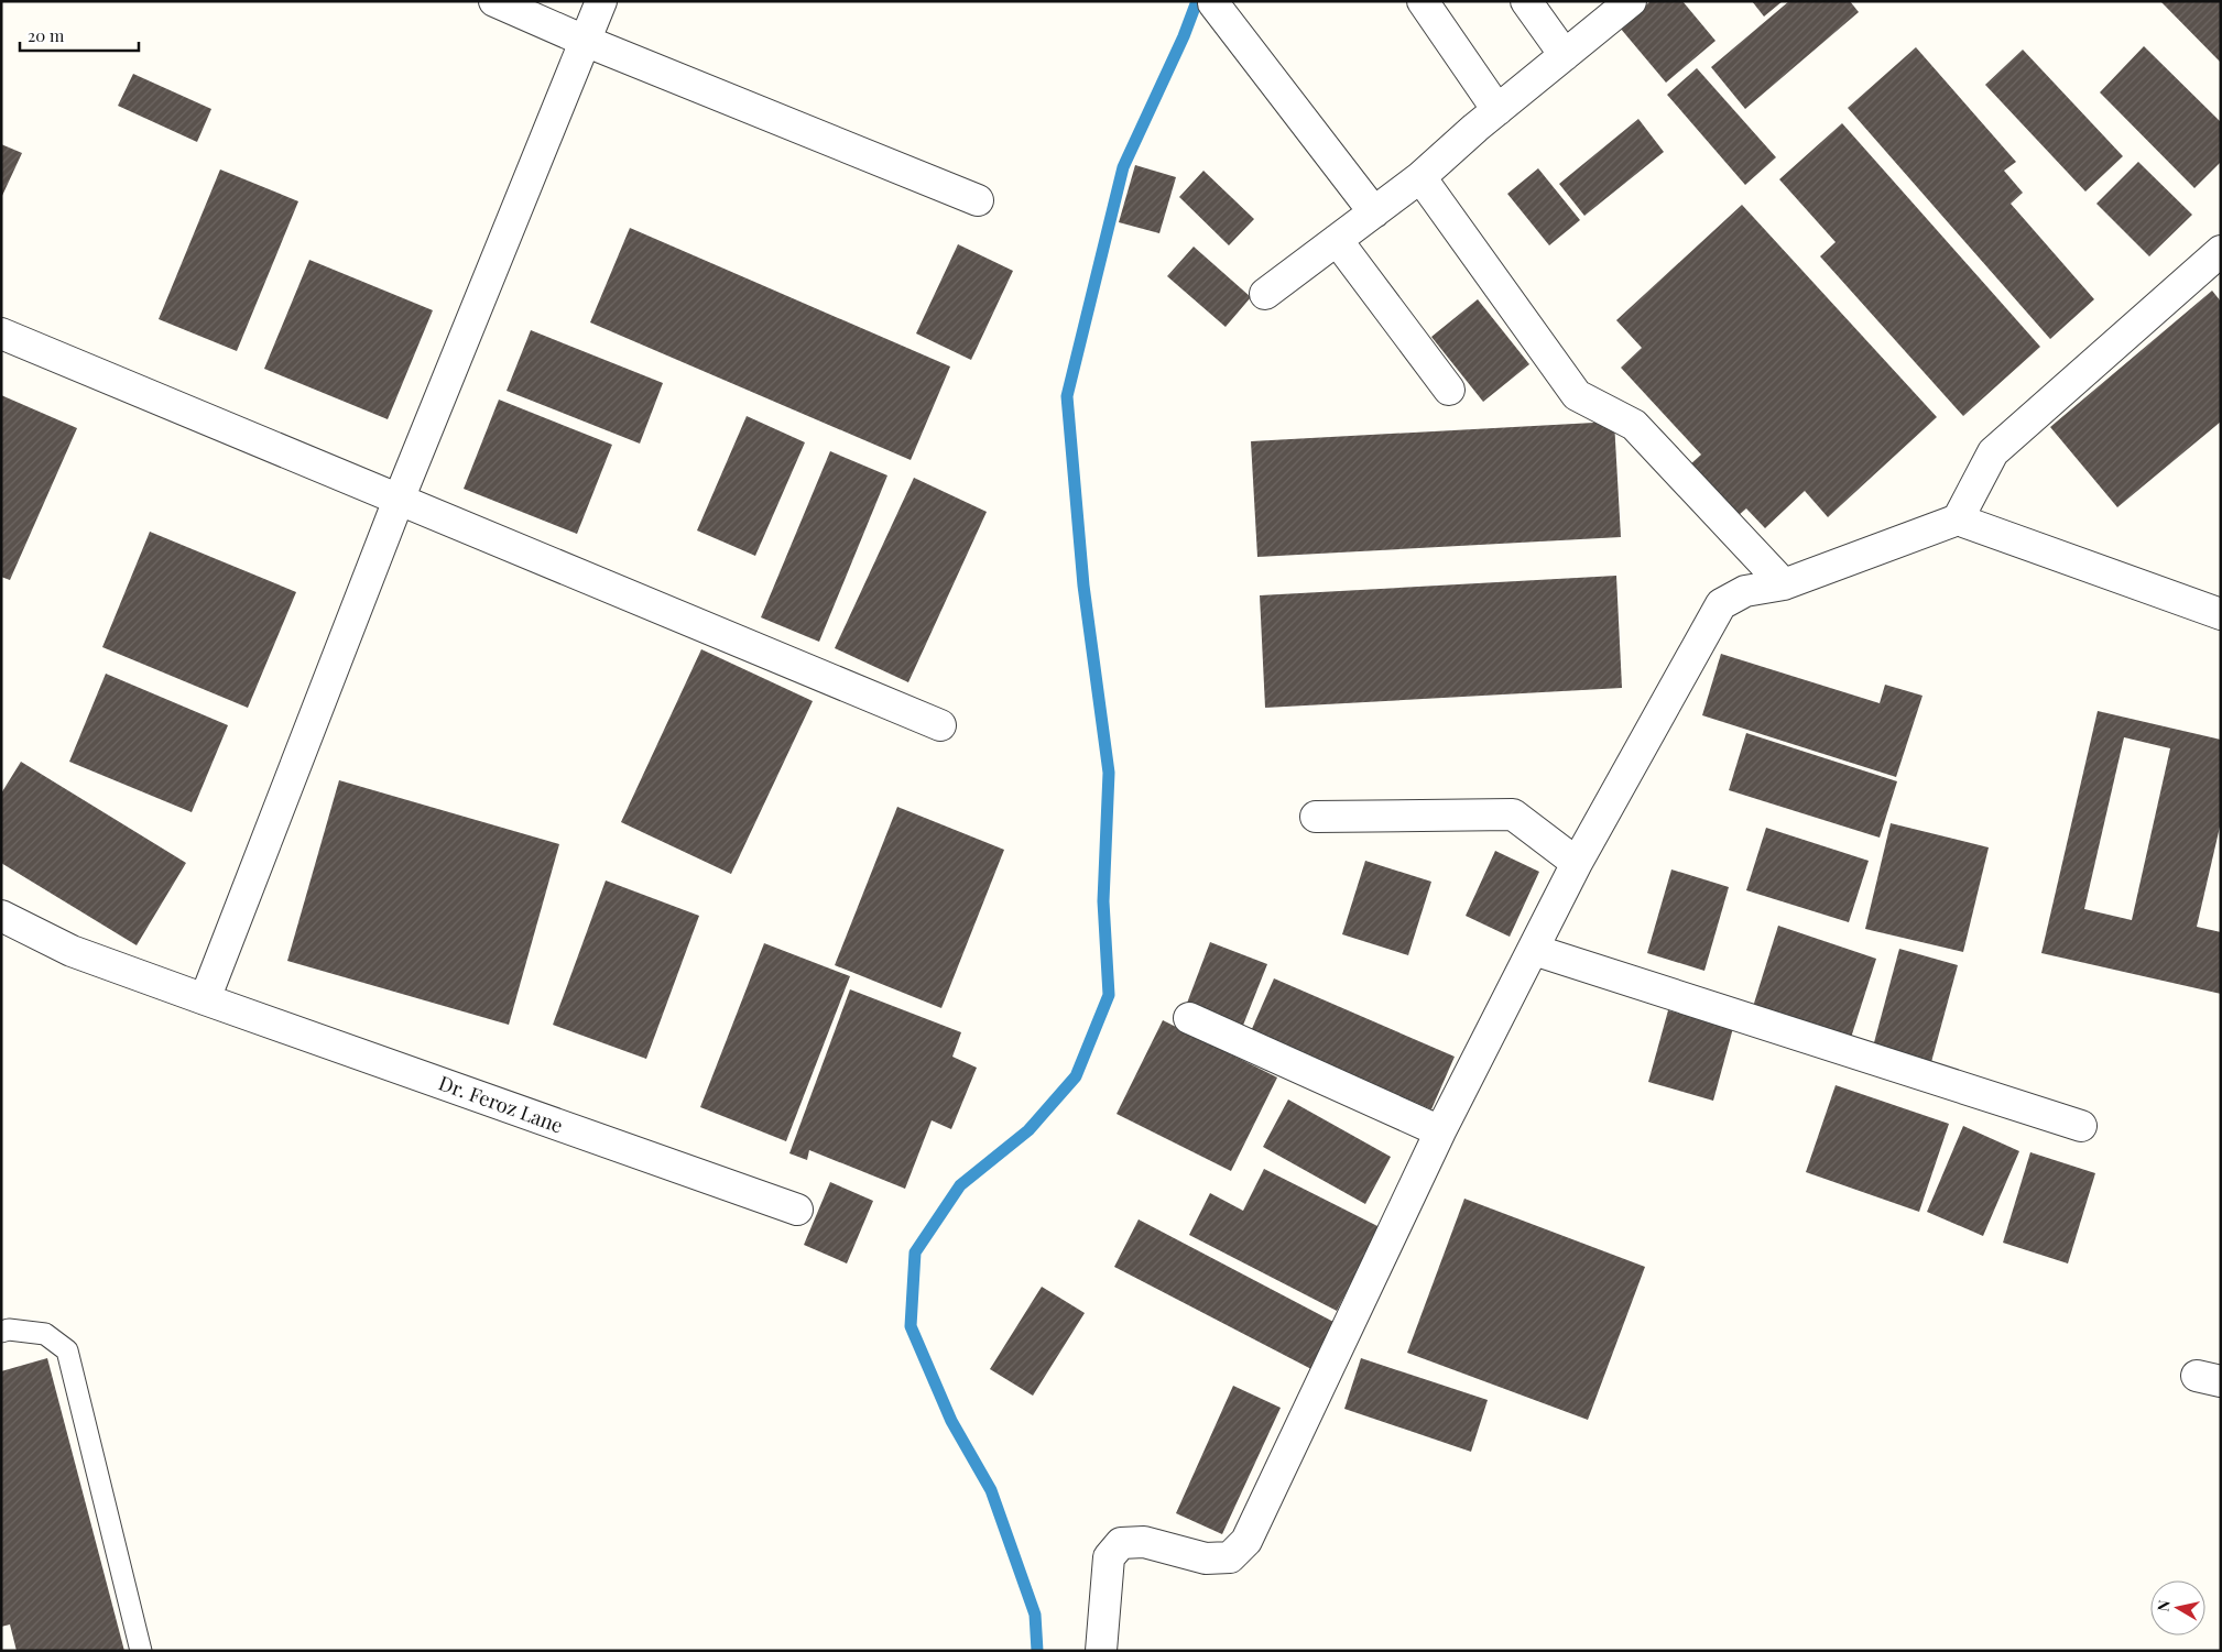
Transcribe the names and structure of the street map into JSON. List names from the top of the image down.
{
  "streets": {
    "street": ["Dr. Feroz Lane"]
  },
  "scale_bar": "20 m",
  "north": "left"
}
